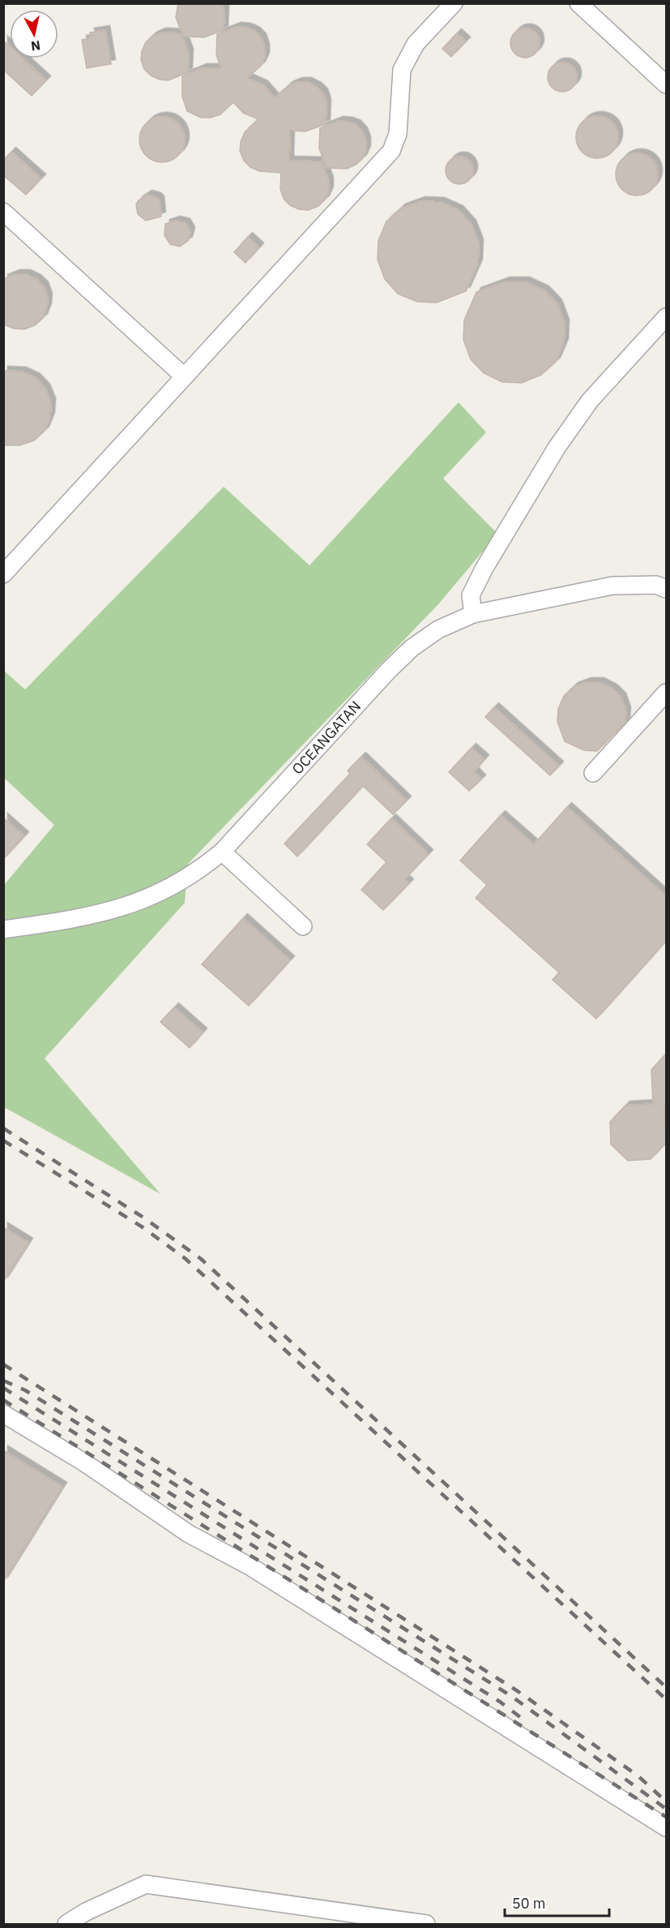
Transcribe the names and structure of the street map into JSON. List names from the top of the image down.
{
  "streets": {
    "street": ["OCEANGATAN"]
  },
  "scale_bar": "50 m",
  "north": "bottom"
}
